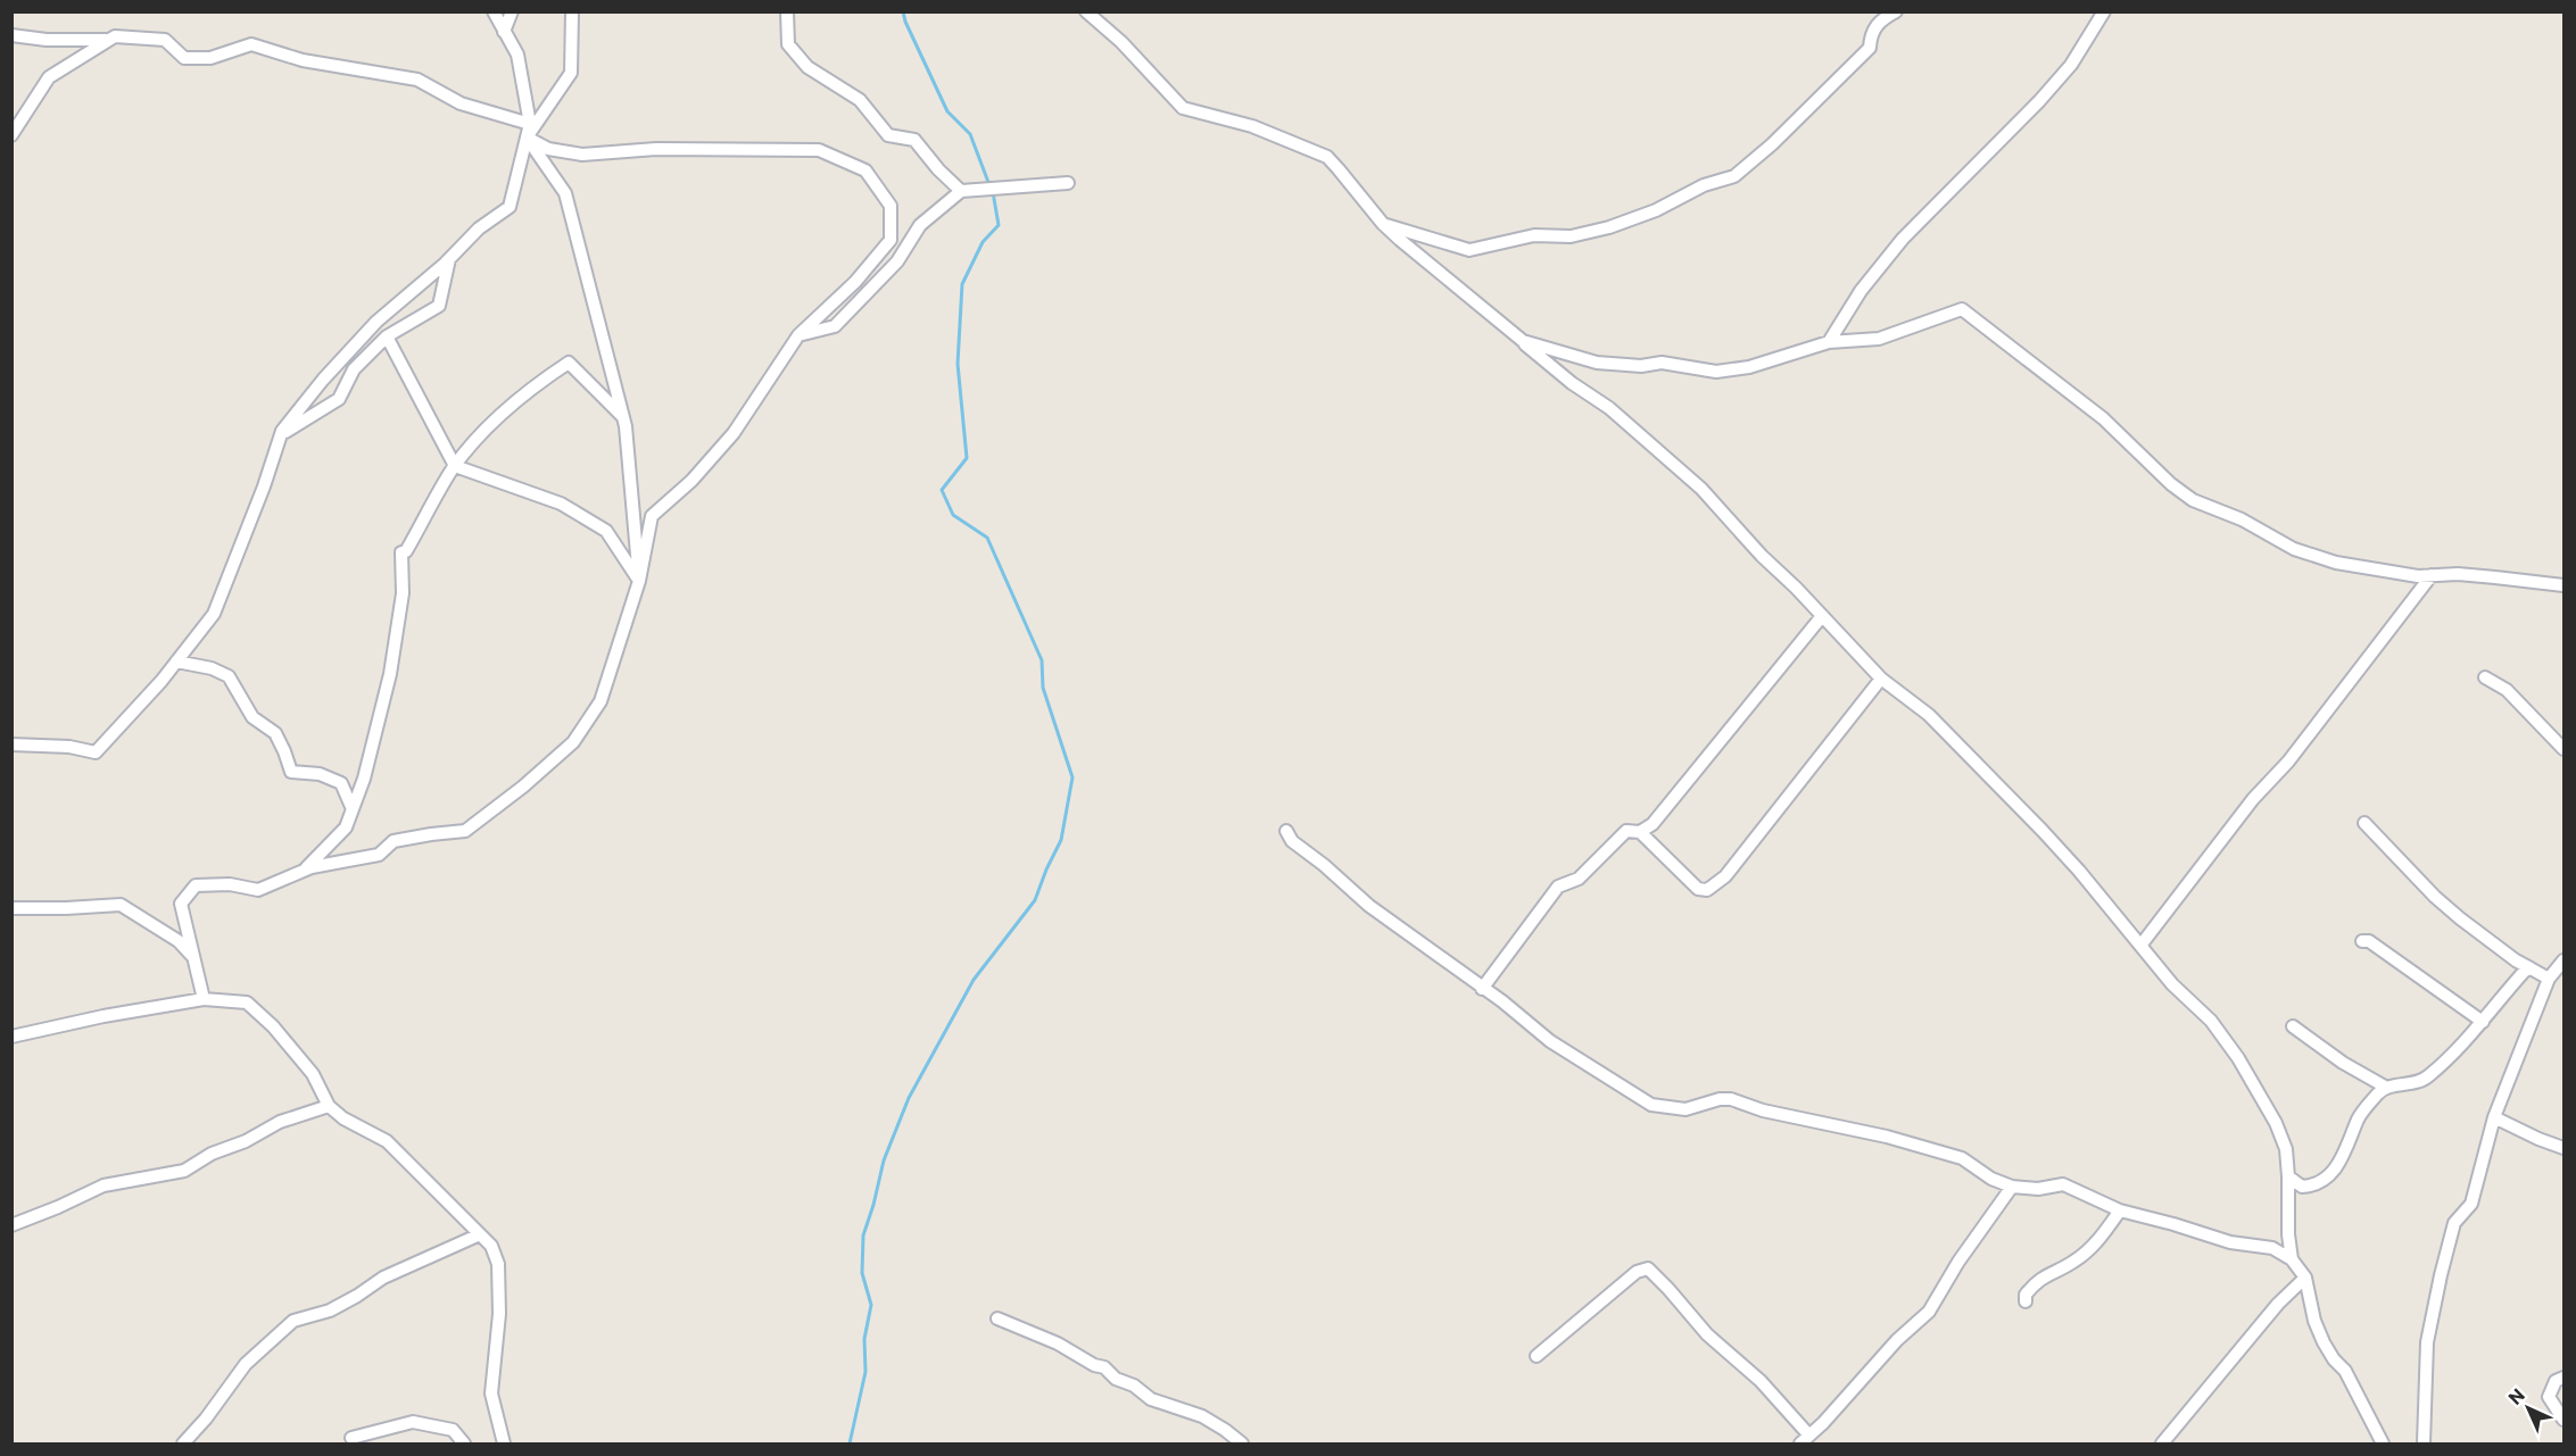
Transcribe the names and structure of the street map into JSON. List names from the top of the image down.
{
  "north": "top left"
}
